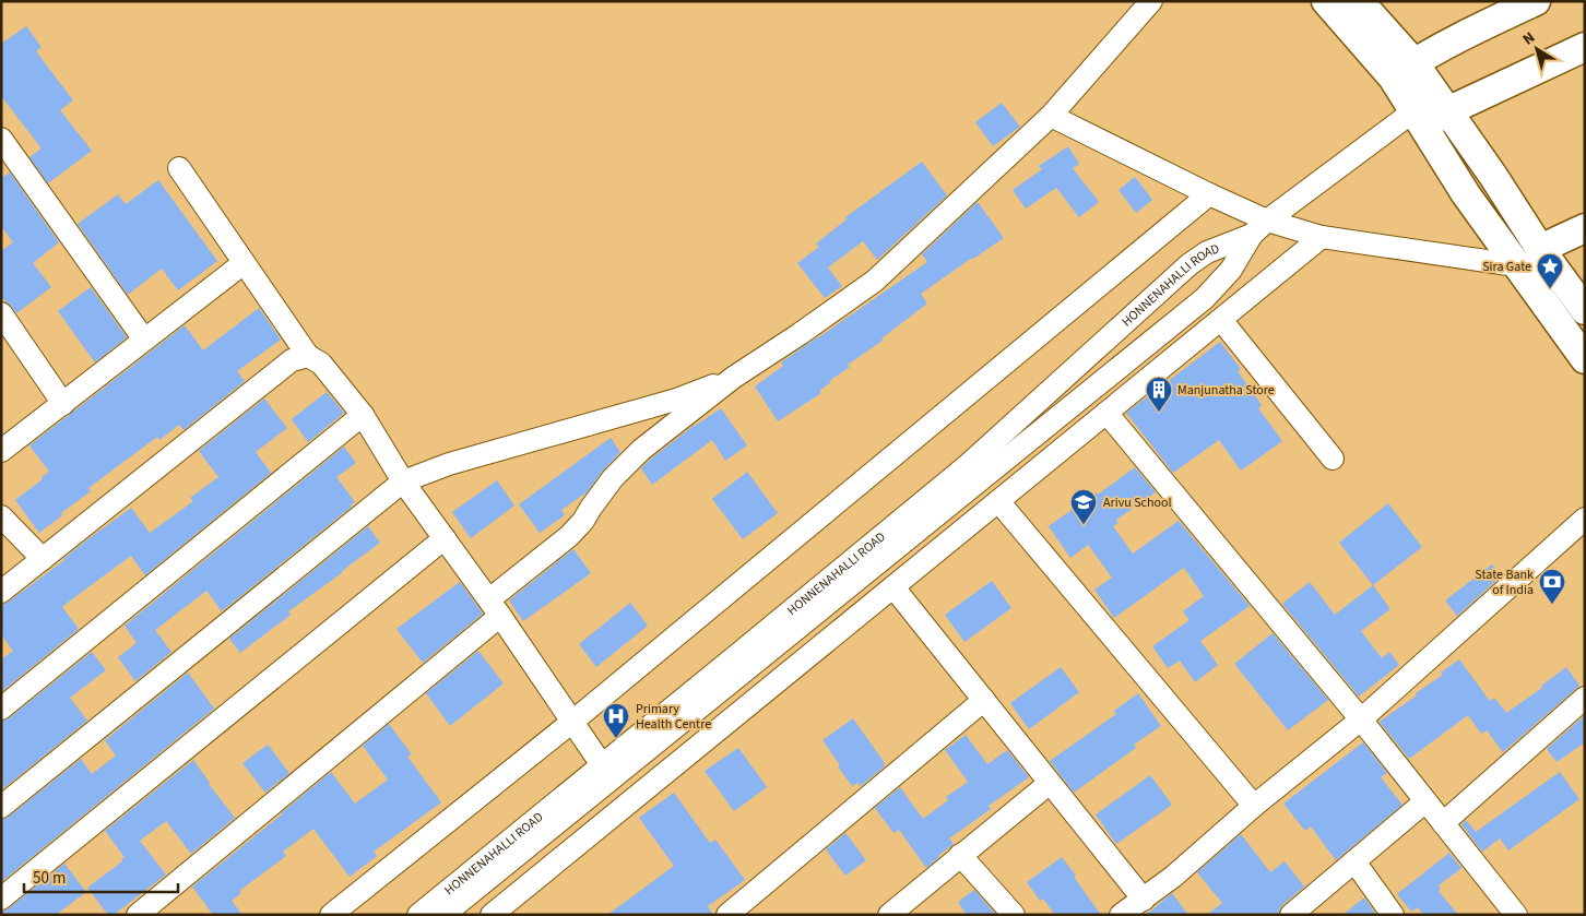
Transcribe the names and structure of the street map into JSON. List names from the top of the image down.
{
  "streets": {
    "street": ["HONNENAHALLI ROAD"]
  },
  "places": {
    "place": ["Sira Gate"],
    "building": ["Manjunatha Store"],
    "school or university": ["Arivu School"],
    "bank": ["State Bank of India"],
    "hospital": ["Primary Health Centre"]
  },
  "scale_bar": "50 m",
  "north": "top left"
}
